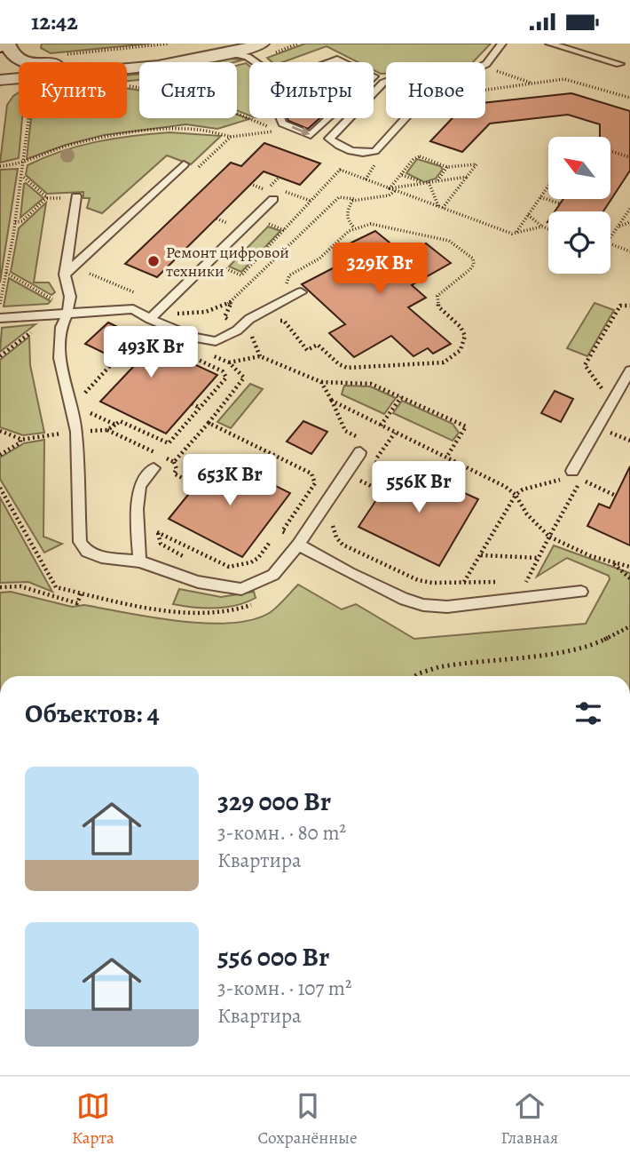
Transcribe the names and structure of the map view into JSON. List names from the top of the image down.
{
  "places": ["Ремонт цифровой техники"],
  "north": "top left",
  "page": {
    "status": "12:42",
    "chip": [
      "Купить",
      "Снять",
      "Фильтры",
      "Новое"
    ],
    "price": [
      "329K Br",
      "493K Br",
      "653K Br",
      "556K Br"
    ],
    "heading": "Объектов: 4",
    "list": [
      {
        "name": "329 000 Br",
        "note": "3-комн. · 80 m² · Квартира"
      },
      {
        "name": "556 000 Br",
        "note": "3-комн. · 107 m² · Квартира"
      }
    ],
    "tabs": ["Карта", "Сохранённые", "Главная"]
  }
}
